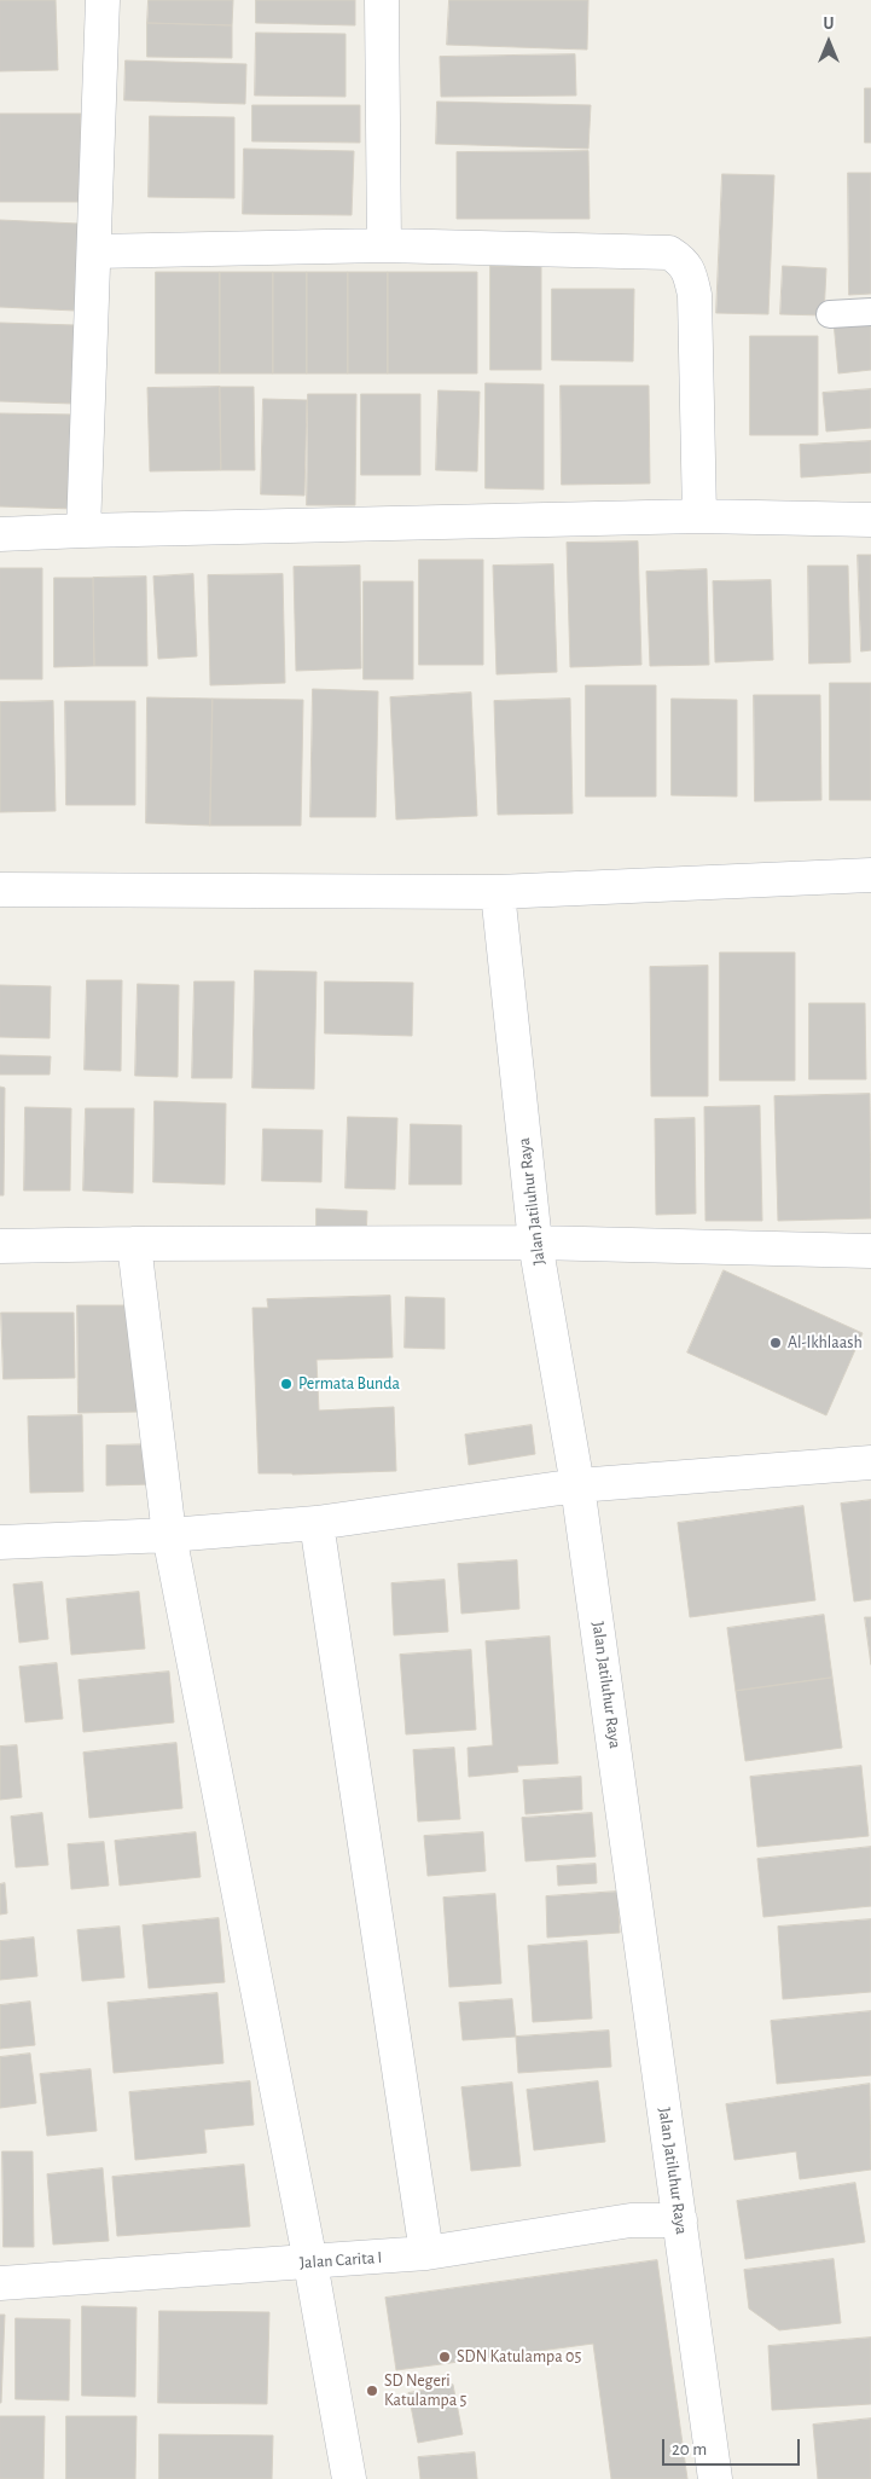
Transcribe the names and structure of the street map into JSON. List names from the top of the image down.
{
  "streets": {
    "street": ["Jalan Jatiluhur Raya", "Jalan Carita I"]
  },
  "crossings": [
    ["Jalan Jatiluhur Raya", "Jalan Carita I"]
  ],
  "places": [
    "Al-Ikhlaash",
    "Permata Bunda",
    "SDN Katulampa 05",
    "SD Negeri Katulampa 5"
  ],
  "scale_bar": "20 m",
  "north": "top"
}
